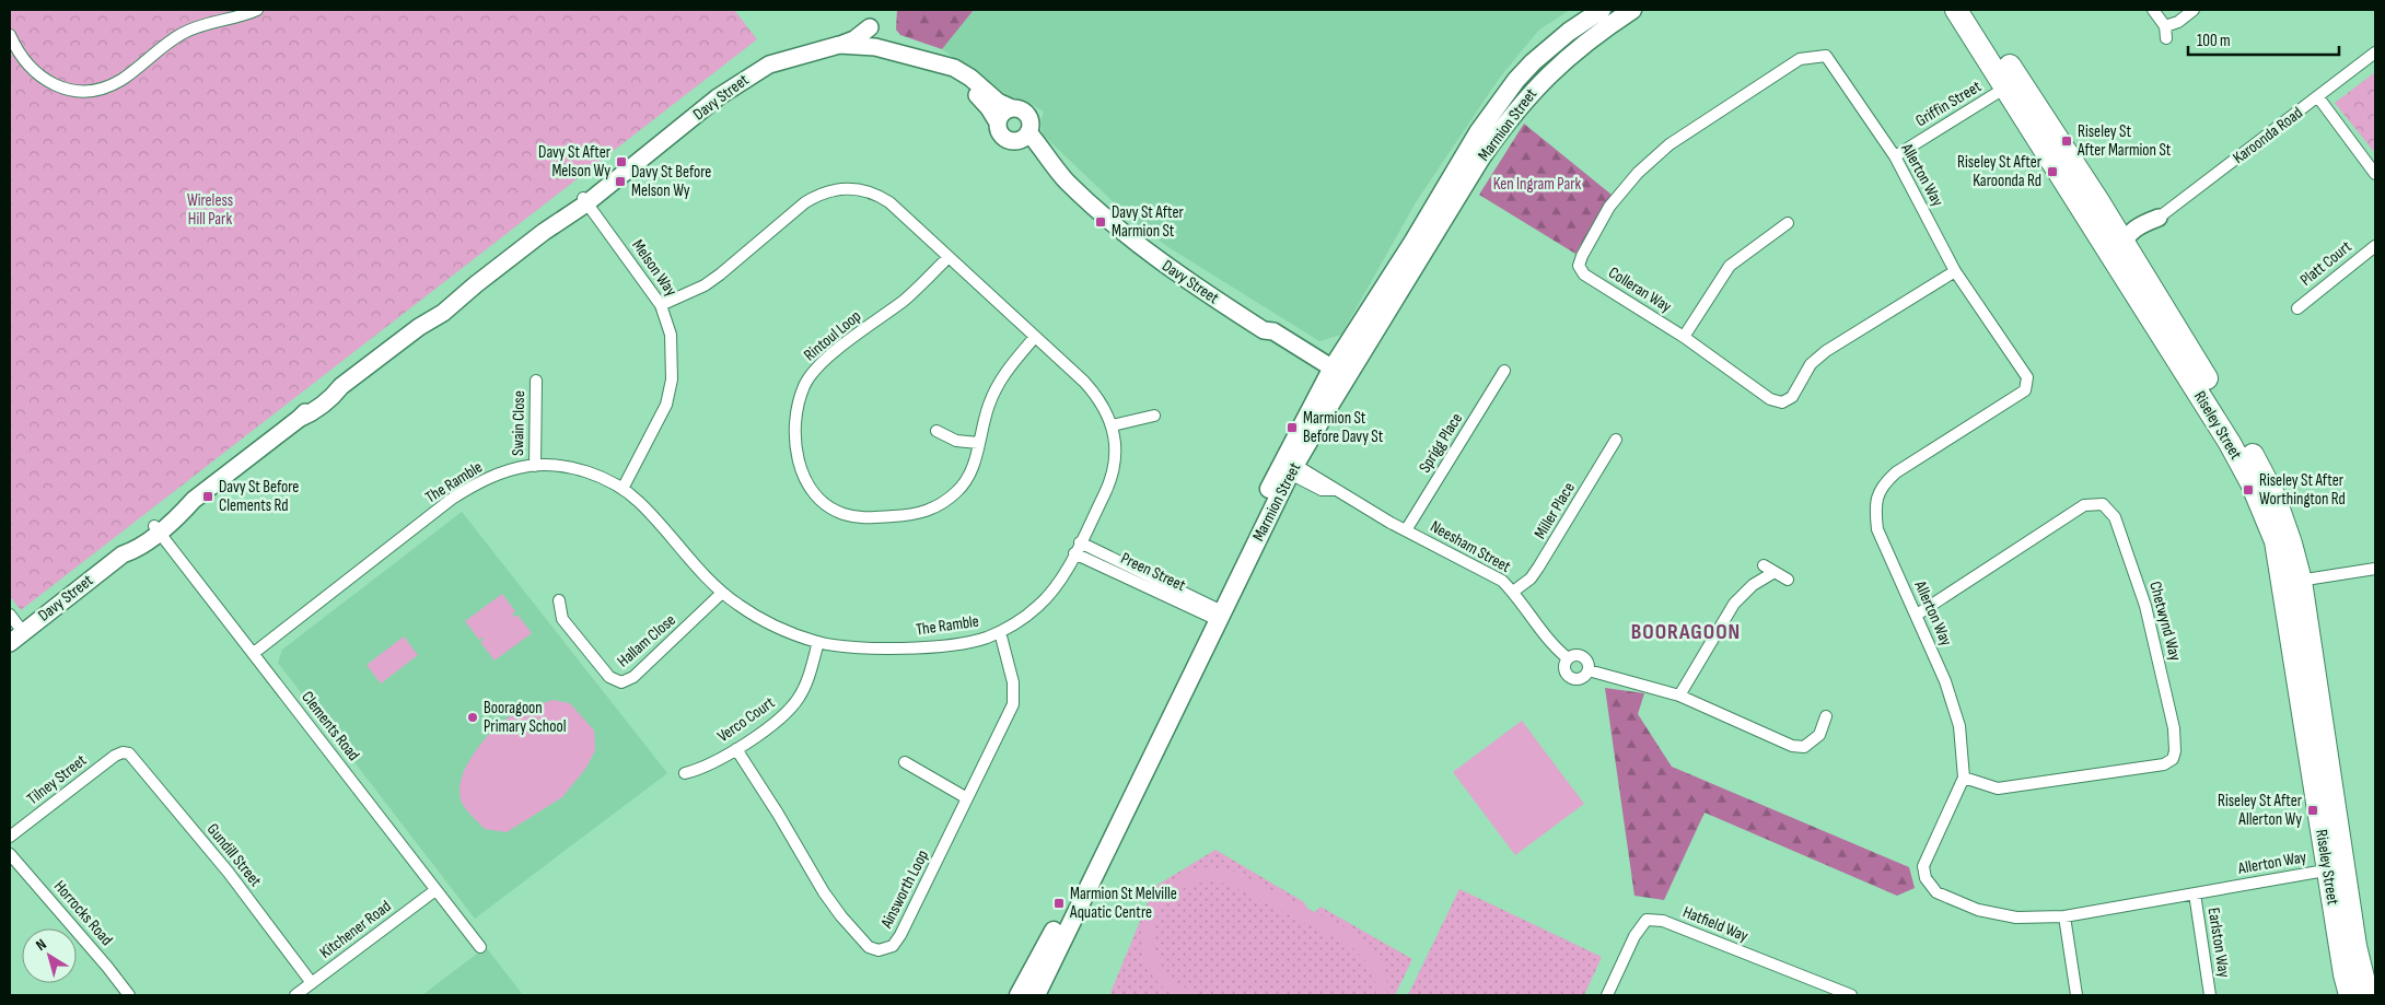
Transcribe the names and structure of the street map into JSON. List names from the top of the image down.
{
  "streets": {
    "highway": ["Riseley Street"],
    "main road": ["Marmion Street"],
    "street": [
      "Davy Street",
      "Griffin Street",
      "Karoonda Road",
      "Allerton Way",
      "Platt Court",
      "Melson Way",
      "Colleran Way",
      "Rintoul Loop",
      "Swain Close",
      "Sprigg Place",
      "The Ramble",
      "Miller Place",
      "Neesham Street",
      "Preen Street",
      "Chetwynd Way",
      "Hallam Close",
      "Verco Court",
      "Clements Road",
      "Tilney Street",
      "Gundill Street",
      "Ainsworth Loop",
      "Horrocks Road",
      "Hatfield Way",
      "Kitchener Road",
      "Earlston Way"
    ]
  },
  "crossings": [
    ["Davy Street", "Marmion Street"],
    ["Davy Street", "Melson Way"],
    ["Davy Street", "Clements Road"],
    ["Griffin Street", "Allerton Way"],
    ["Griffin Street", "Riseley Street"],
    ["Marmion Street", "Neesham Street"],
    ["Marmion Street", "Preen Street"],
    ["Karoonda Road", "Riseley Street"],
    ["Allerton Way", "Colleran Way"],
    ["Allerton Way", "Riseley Street"],
    ["Allerton Way", "Chetwynd Way"],
    ["Allerton Way", "Earlston Way"],
    ["Melson Way", "The Ramble"],
    ["Rintoul Loop", "The Ramble"],
    ["Swain Close", "The Ramble"],
    ["Sprigg Place", "Neesham Street"],
    ["The Ramble", "Preen Street"],
    ["The Ramble", "Hallam Close"],
    ["The Ramble", "Verco Court"],
    ["The Ramble", "Clements Road"],
    ["The Ramble", "Ainsworth Loop"],
    ["Miller Place", "Neesham Street"],
    ["Verco Court", "Ainsworth Loop"],
    ["Clements Road", "Kitchener Road"],
    ["Tilney Street", "Gundill Street"],
    ["Gundill Street", "Kitchener Road"]
  ],
  "districts": ["BOORAGOON"],
  "parks": ["Ken Ingram Park", "Wireless Hill Park"],
  "places": {
    "transit": [
      "Riseley St After Marmion St",
      "Davy St After Melson Wy",
      "Riseley St After Karoonda Rd",
      "Davy St Before Melson Wy",
      "Davy St After Marmion St",
      "Marmion St Before Davy St",
      "Riseley St After Worthington Rd",
      "Davy St Before Clements Rd",
      "Riseley St After Allerton Wy",
      "Marmion St Melville Aquatic Centre"
    ],
    "other": ["Booragoon Primary School"]
  },
  "scale_bar": "100 m",
  "north": "top left"
}
